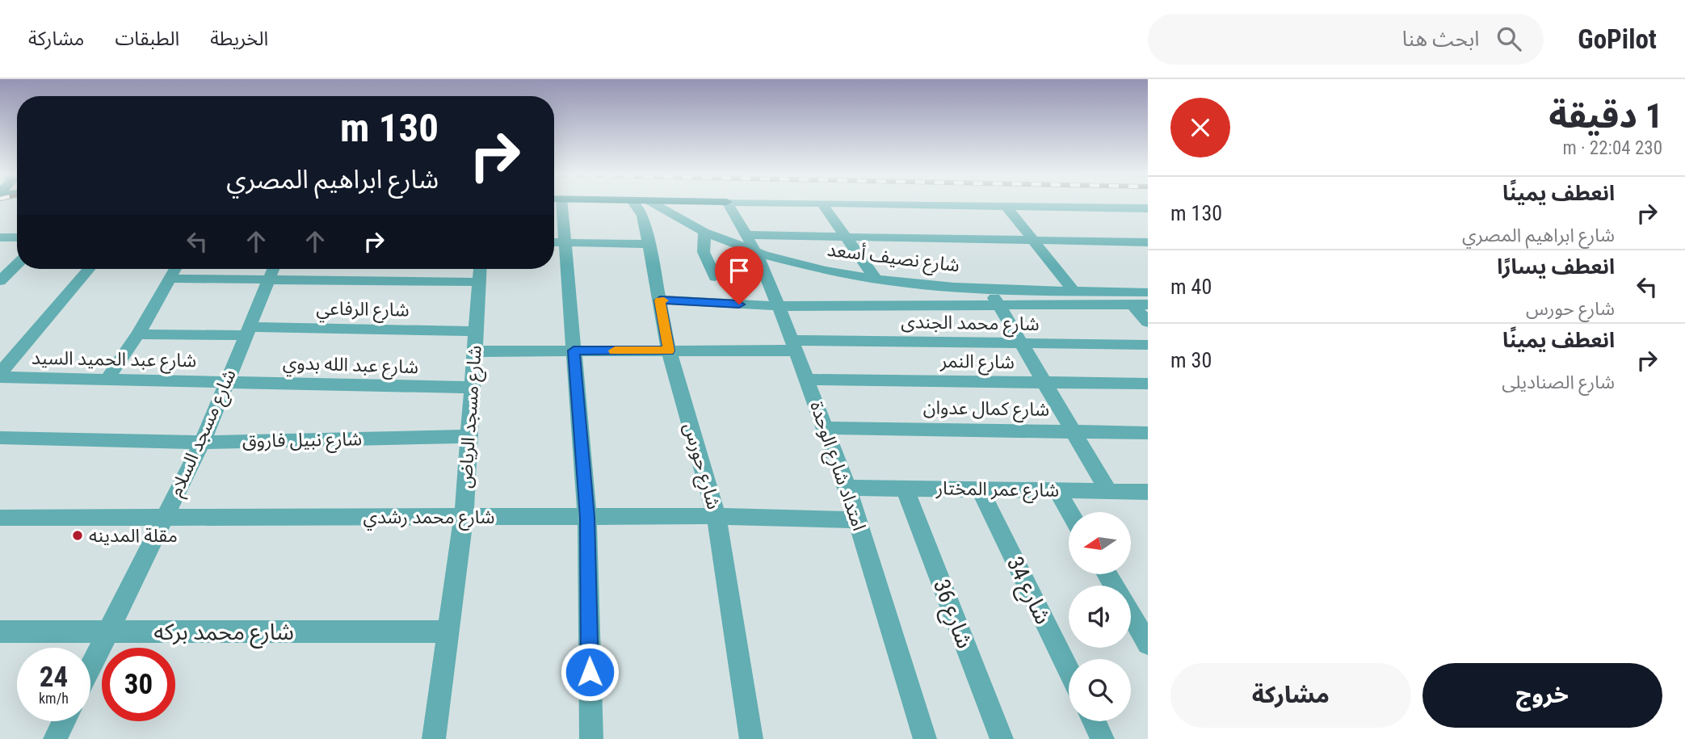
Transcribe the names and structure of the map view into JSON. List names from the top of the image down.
{
  "streets": {
    "street": [
      "شارع نصيف أسعد",
      "شارع الرفاعي",
      "شارع محمد الجندى",
      "شارع عبد الحميد السيد",
      "شارع النمر",
      "شارع عبد الله بدوي",
      "شارع كمال عدوان",
      "شارع مسجد الرياض",
      "شارع مسجد السلام",
      "شارع نبيل فاروق",
      "شارع حورس",
      "امتداد شارع الوحدة",
      "شارع عمر المختار",
      "شارع محمد رشدي",
      "شارع 34",
      "شارع 36",
      "شارع محمد بركه"
    ]
  },
  "crossings": [
    ["شارع نصيف أسعد", "امتداد شارع الوحدة"],
    ["شارع الرفاعي", "شارع مسجد الرياض"],
    ["شارع الرفاعي", "شارع مسجد السلام"],
    ["شارع محمد الجندى", "شارع مسجد الرياض"],
    ["شارع محمد الجندى", "شارع حورس"],
    ["شارع محمد الجندى", "امتداد شارع الوحدة"],
    ["شارع عبد الحميد السيد", "شارع عبد الله بدوي"],
    ["شارع عبد الحميد السيد", "شارع مسجد السلام"],
    ["شارع النمر", "امتداد شارع الوحدة"],
    ["شارع عبد الله بدوي", "شارع مسجد الرياض"],
    ["شارع عبد الله بدوي", "شارع مسجد السلام"],
    ["شارع كمال عدوان", "امتداد شارع الوحدة"],
    ["شارع مسجد الرياض", "شارع نبيل فاروق"],
    ["شارع مسجد الرياض", "شارع محمد رشدي"],
    ["شارع مسجد الرياض", "شارع محمد بركه"],
    ["شارع مسجد السلام", "شارع نبيل فاروق"],
    ["شارع مسجد السلام", "شارع محمد رشدي"],
    ["شارع مسجد السلام", "شارع محمد بركه"],
    ["شارع حورس", "شارع محمد رشدي"],
    ["امتداد شارع الوحدة", "شارع عمر المختار"],
    ["امتداد شارع الوحدة", "شارع محمد رشدي"],
    ["شارع عمر المختار", "شارع 34"],
    ["شارع عمر المختار", "شارع 36"]
  ],
  "places": ["مقلة المدينه"],
  "north": "left",
  "page": {
    "header": "GoPilot",
    "search": "ابحث هنا",
    "nav": ["الخريطة", "الطبقات", "مشاركة"],
    "heading": ["1 دقيقة", "230 m · 22:04"],
    "turn": ["130 m", "شارع ابراهيم المصري"],
    "list": [
      {
        "name": "انعطف يمينًا",
        "note": "شارع ابراهيم المصري",
        "value": "130 m"
      },
      {
        "name": "انعطف يسارًا",
        "note": "شارع حورس",
        "value": "40 m"
      },
      {
        "name": "انعطف يمينًا",
        "note": "شارع الصناديلى",
        "value": "30 m"
      }
    ],
    "speed": "24 km/h",
    "limit": "30",
    "buttons": ["خروج", "مشاركة"]
  }
}
